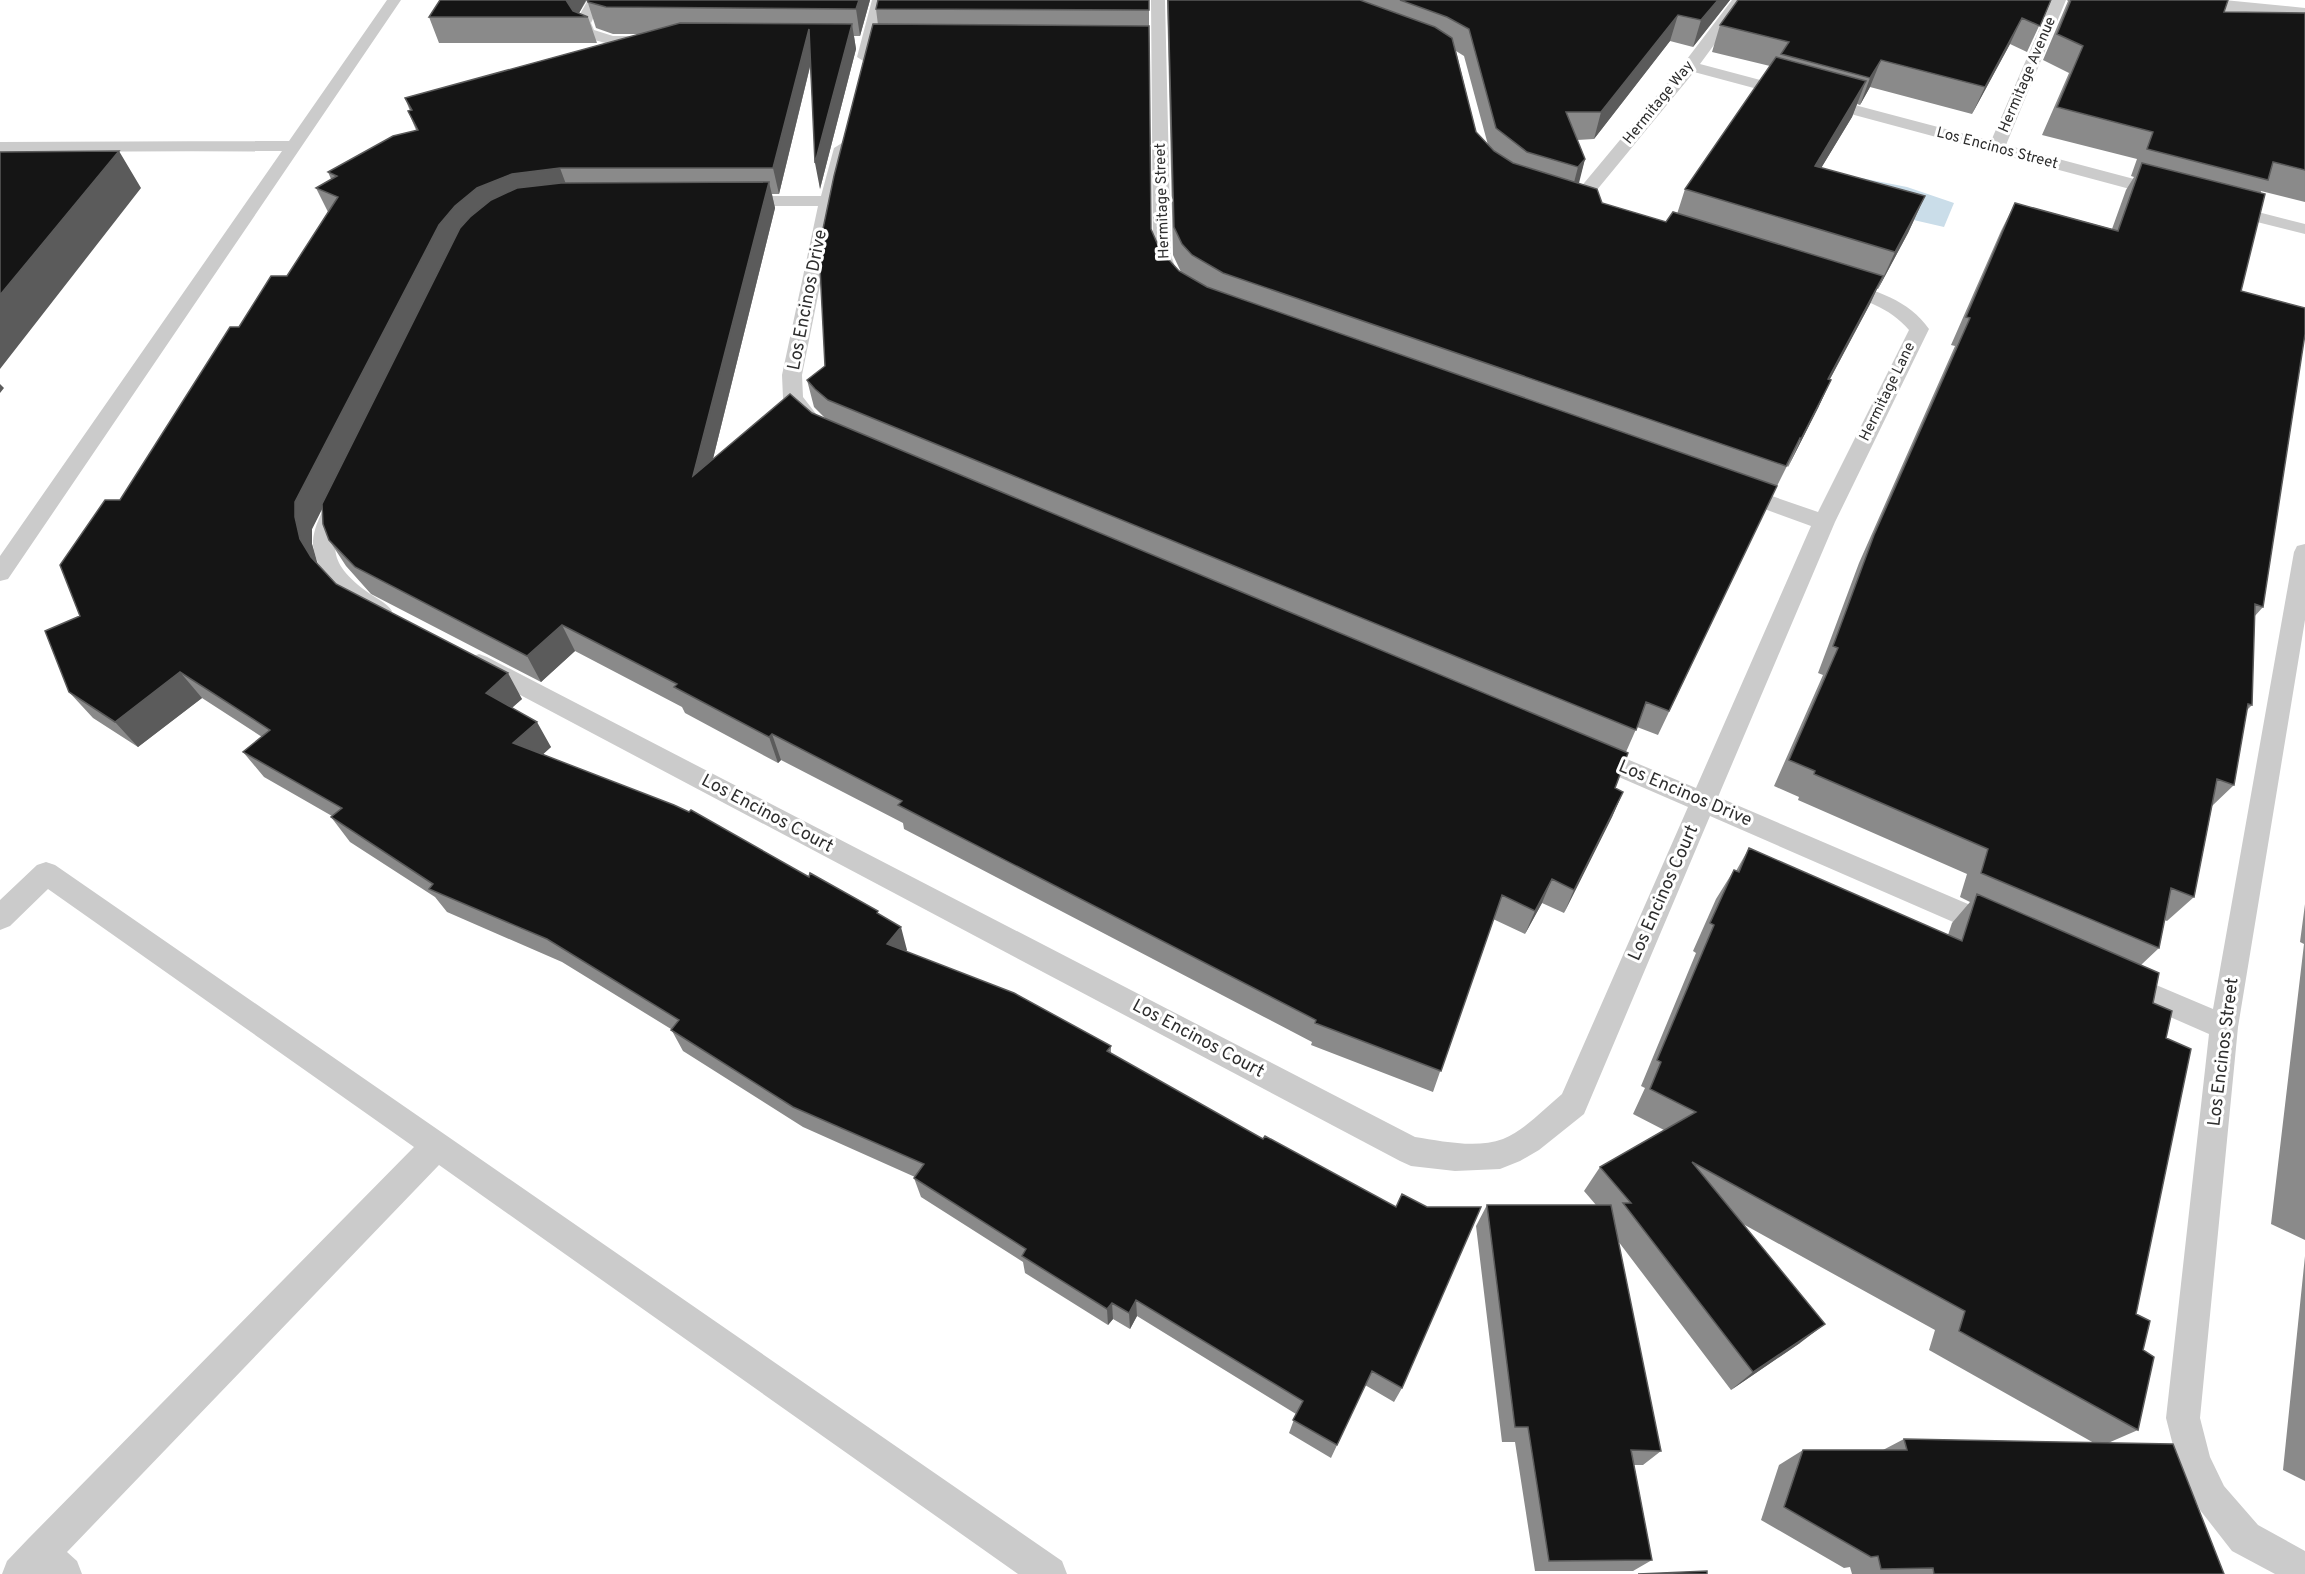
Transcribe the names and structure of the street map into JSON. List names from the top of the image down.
{
  "streets": {
    "lane": [
      "Hermitage Avenue",
      "Hermitage Way",
      "Los Encinos Street",
      "Hermitage Street",
      "Los Encinos Drive",
      "Hermitage Lane",
      "Los Encinos Court"
    ]
  },
  "crossings": [
    ["Hermitage Avenue", "Los Encinos Street"],
    ["Hermitage Way", "Los Encinos Street"],
    ["Los Encinos Drive", "Hermitage Lane"],
    ["Los Encinos Drive", "Los Encinos Court"],
    ["Hermitage Lane", "Los Encinos Court"]
  ]
}
